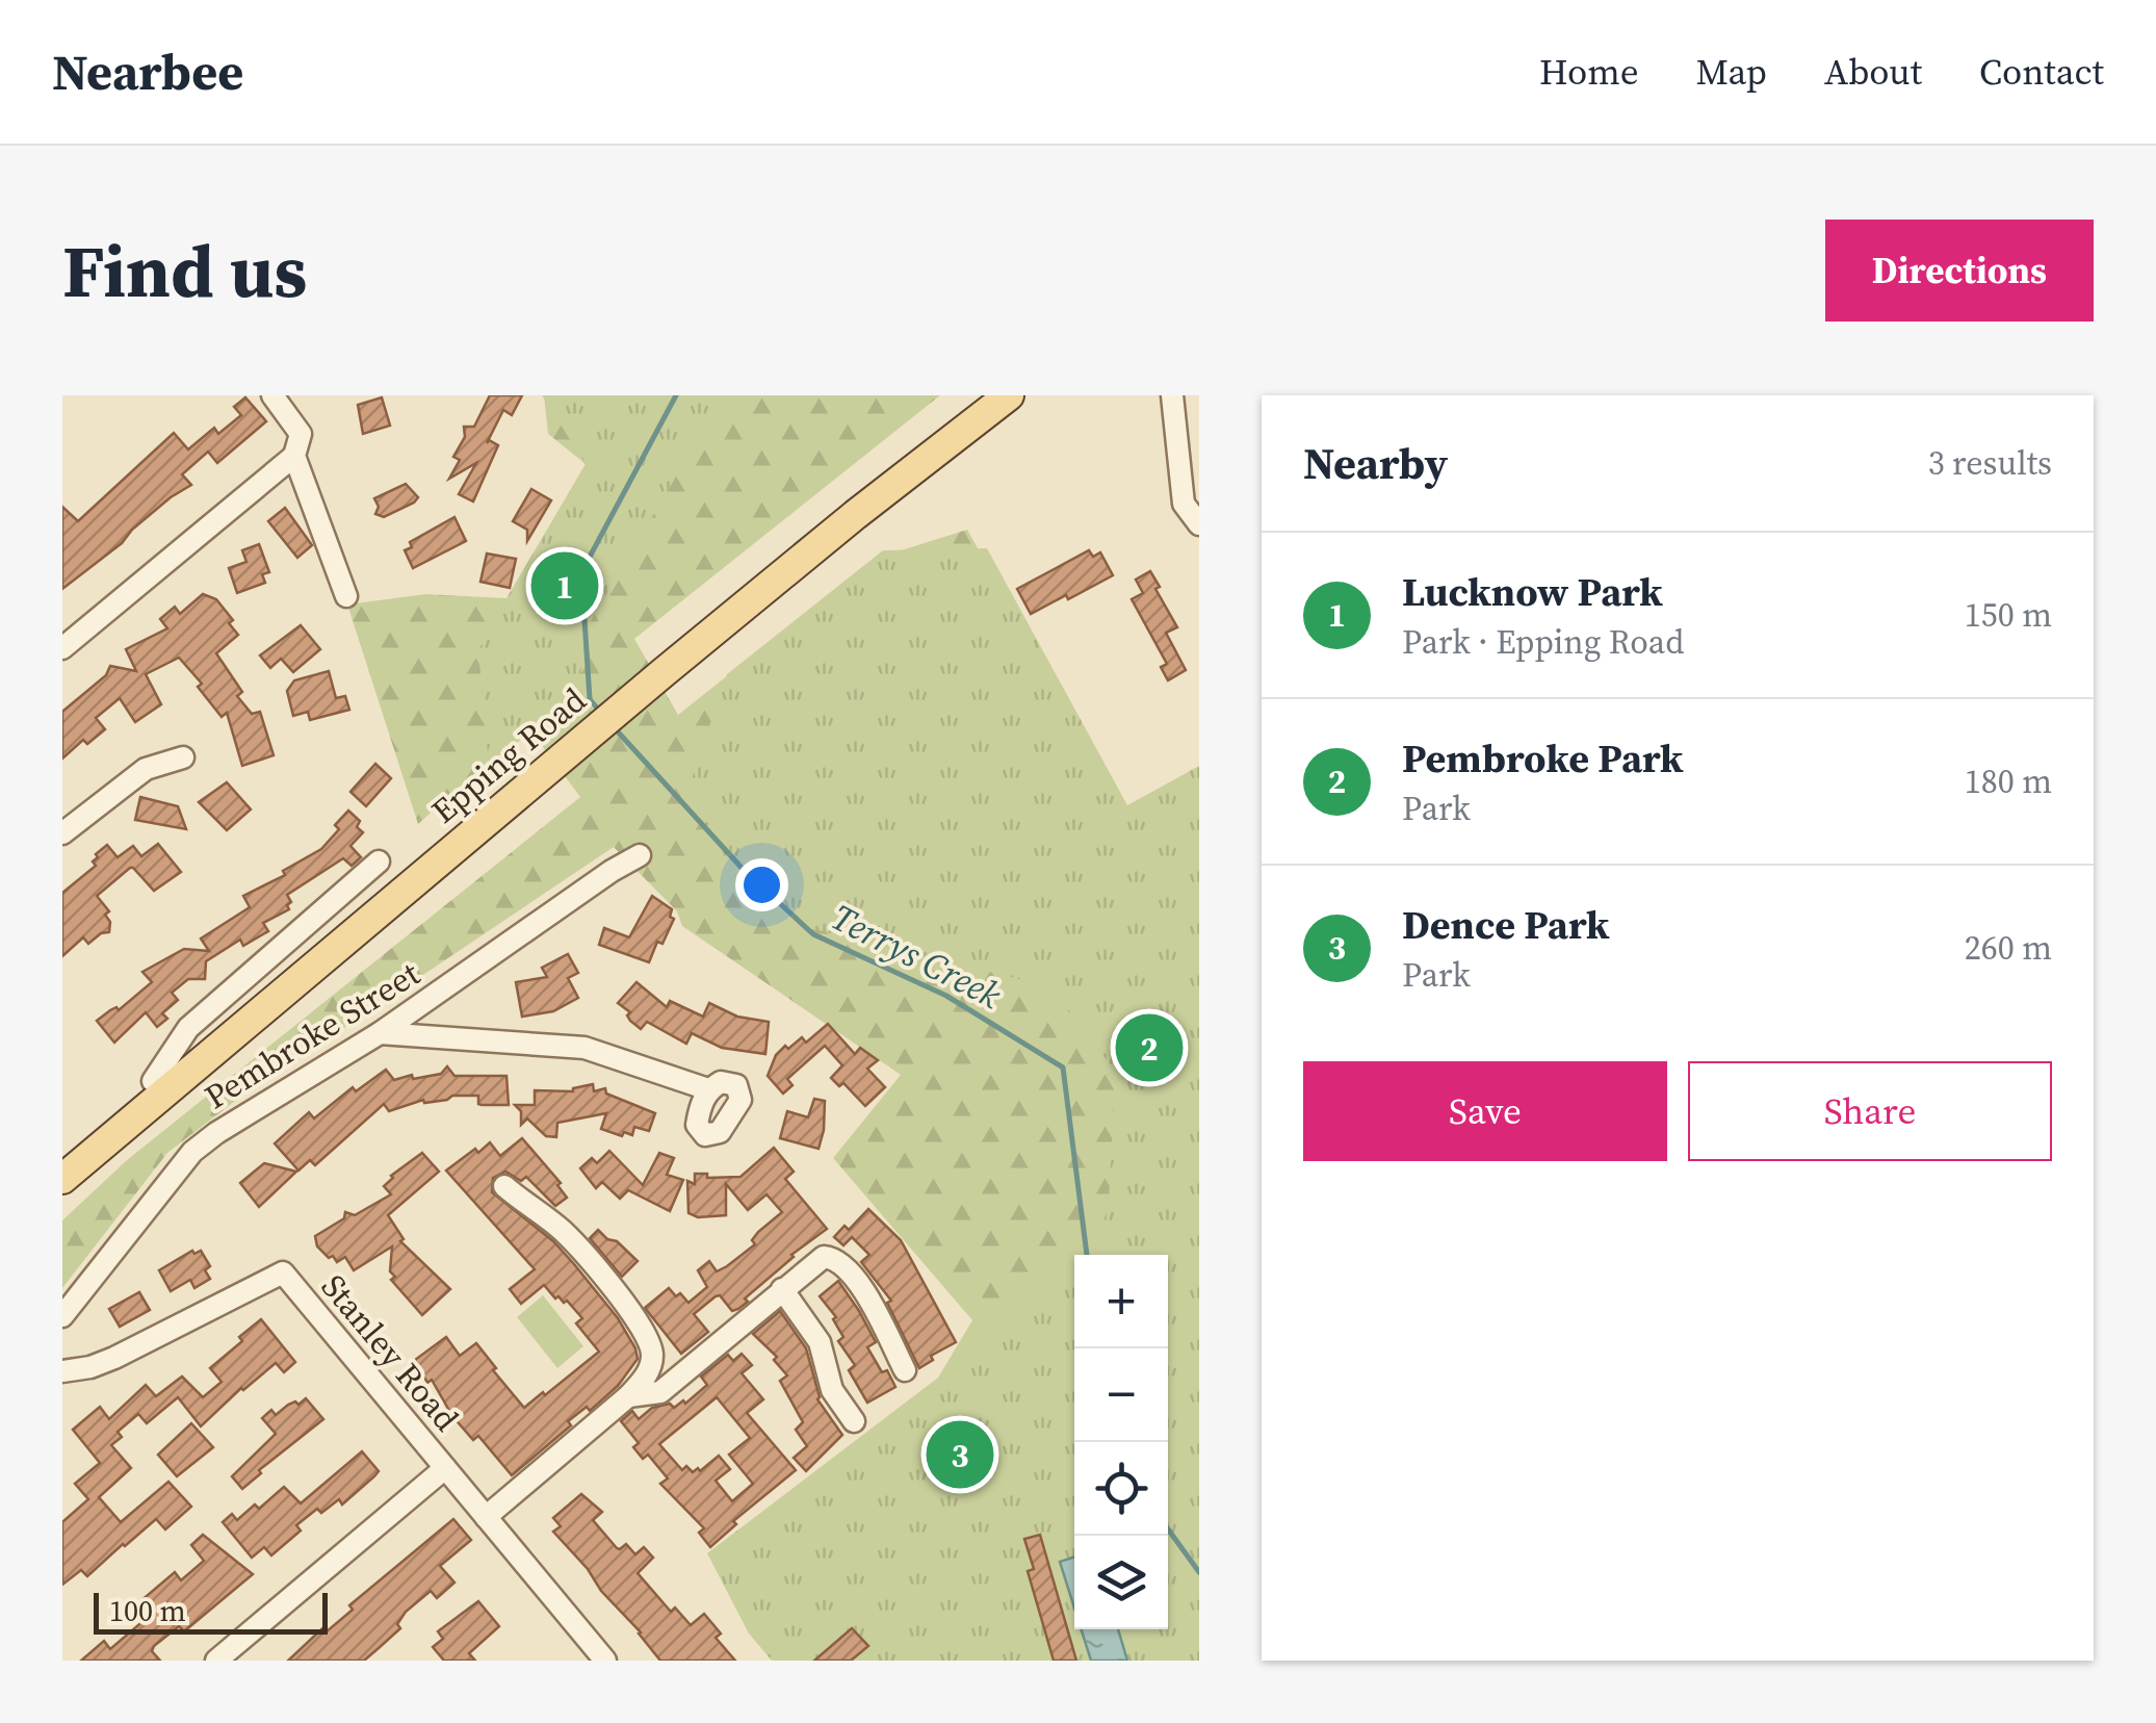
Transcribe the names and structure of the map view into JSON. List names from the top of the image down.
{
  "streets": {
    "main road": ["Epping Road"],
    "street": ["Pembroke Street", "Stanley Road"]
  },
  "water": ["Terrys Creek"],
  "scale_bar": "100 m",
  "page": {
    "header": "Nearbee",
    "nav": [
      "Home",
      "Map",
      "About",
      "Contact"
    ],
    "buttons": [
      "Directions",
      ["Save", "Share"]
    ],
    "title": "Find us",
    "heading": ["Nearby", "3 results"],
    "list": [
      {
        "mark": "1",
        "name": "Lucknow Park",
        "note": "Park · Epping Road",
        "value": "150 m"
      },
      {
        "mark": "2",
        "name": "Pembroke Park",
        "note": "Park",
        "value": "180 m"
      },
      {
        "mark": "3",
        "name": "Dence Park",
        "note": "Park",
        "value": "260 m"
      }
    ],
    "pins": ["1", "2", "3"],
    "map_buttons": ["+", "−"],
    "scale": "100 m"
  }
}
